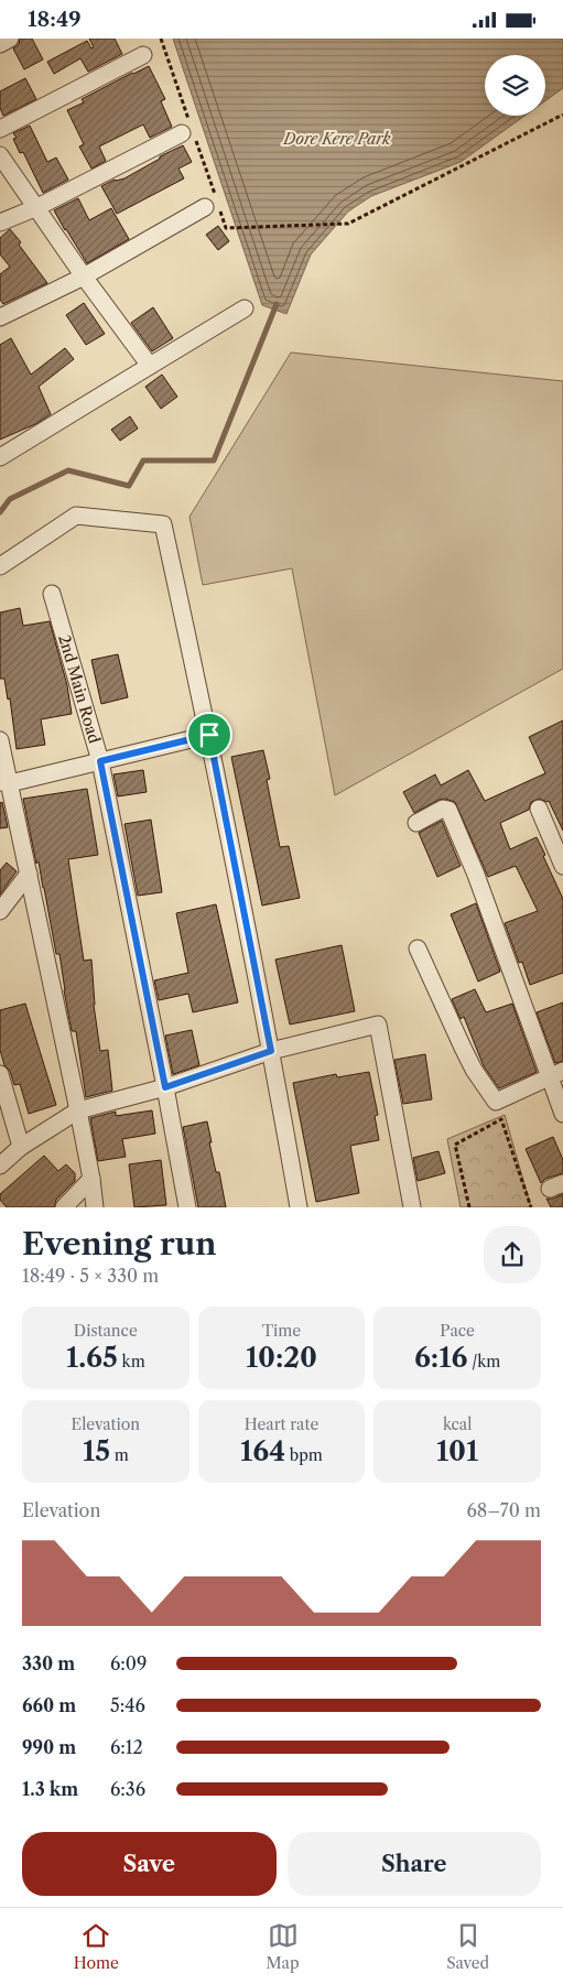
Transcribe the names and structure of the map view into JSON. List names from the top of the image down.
{
  "streets": {
    "street": ["2nd Main Road"]
  },
  "parks": ["Dore Kere Park"],
  "page": {
    "status": "18:49",
    "heading": ["Evening run", "18:49 · 5 × 330 m"],
    "stats": [
      ["Distance", "1.65 km"],
      ["Time", "10:20"],
      ["Pace", "6:16 /km"],
      ["Elevation", "15 m"],
      ["Heart rate", "164 bpm"],
      ["kcal", "101"]
    ],
    "chart": ["Elevation", "68–70 m"],
    "list": [
      {
        "name": "330 m",
        "note": "6:09"
      },
      {
        "name": "660 m",
        "note": "5:46"
      },
      {
        "name": "990 m",
        "note": "6:12"
      },
      {
        "name": "1.3 km",
        "note": "6:36"
      }
    ],
    "buttons": ["Save", "Share"],
    "tabs": ["Home", "Map", "Saved"]
  }
}
